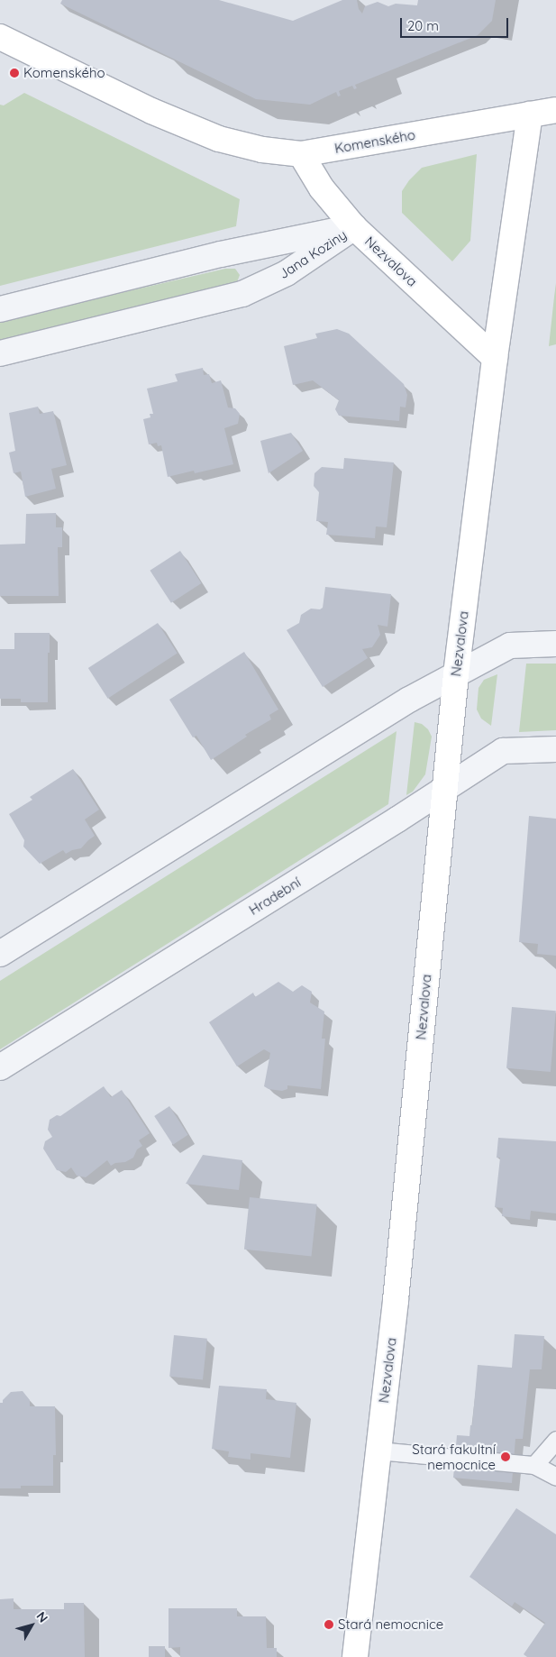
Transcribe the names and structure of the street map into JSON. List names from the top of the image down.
{
  "streets": {
    "street": [
      "Komenského",
      "Jana Koziny",
      "Nezvalova",
      "Hradební"
    ]
  },
  "crossings": [
    ["Komenského", "Nezvalova"],
    ["Jana Koziny", "Nezvalova"],
    ["Nezvalova", "Hradební"]
  ],
  "places": ["Komenského", "Stará fakultní nemocnice", "Stará nemocnice"],
  "scale_bar": "20 m",
  "north": "top right"
}
